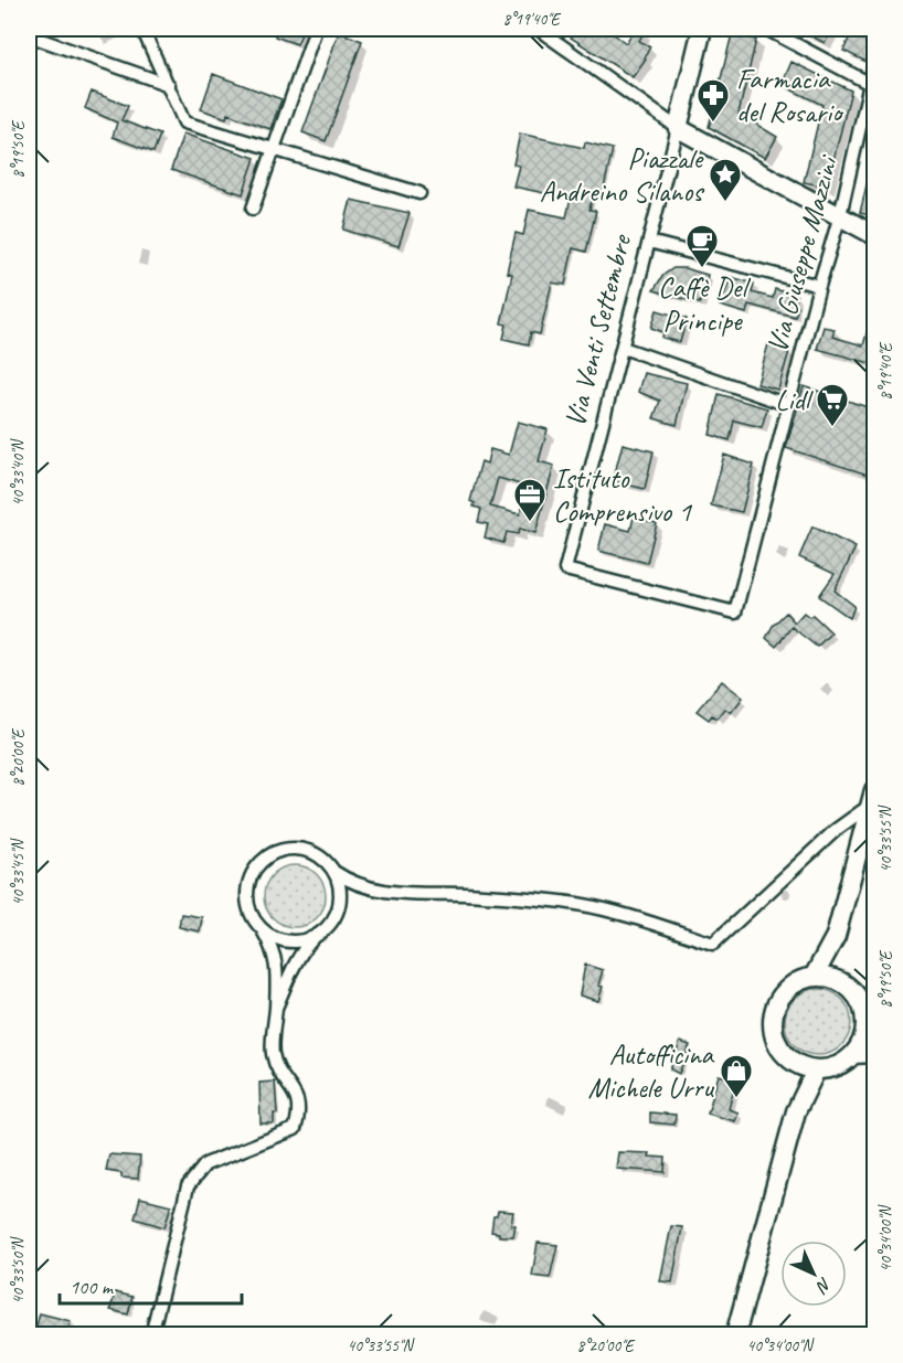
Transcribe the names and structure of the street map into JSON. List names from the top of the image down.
{
  "streets": {
    "main road": ["Via Venti Settembre"],
    "street": ["Via Giuseppe Mazzini"]
  },
  "crossings": [
    ["Via Giuseppe Mazzini", "Via Venti Settembre"]
  ],
  "places": {
    "pharmacy": ["Farmacia del Rosario"],
    "place": ["Piazzale Andreino Silanos"],
    "cafe": ["Caffè Del Principe"],
    "supermarket": ["Lidl"],
    "office": ["Istituto Comprensivo 1"],
    "shop": ["Autofficina Michele Urru"]
  },
  "scale_bar": "100 m",
  "north": "bottom right",
  "coordinates": [
    "8°19'40\"E",
    "8°19'50\"E",
    "40°33'40\"N",
    "8°20'00\"E",
    "40°33'55\"N",
    "40°33'45\"N",
    "40°34'00\"N",
    "40°33'50\"N"
  ]
}
